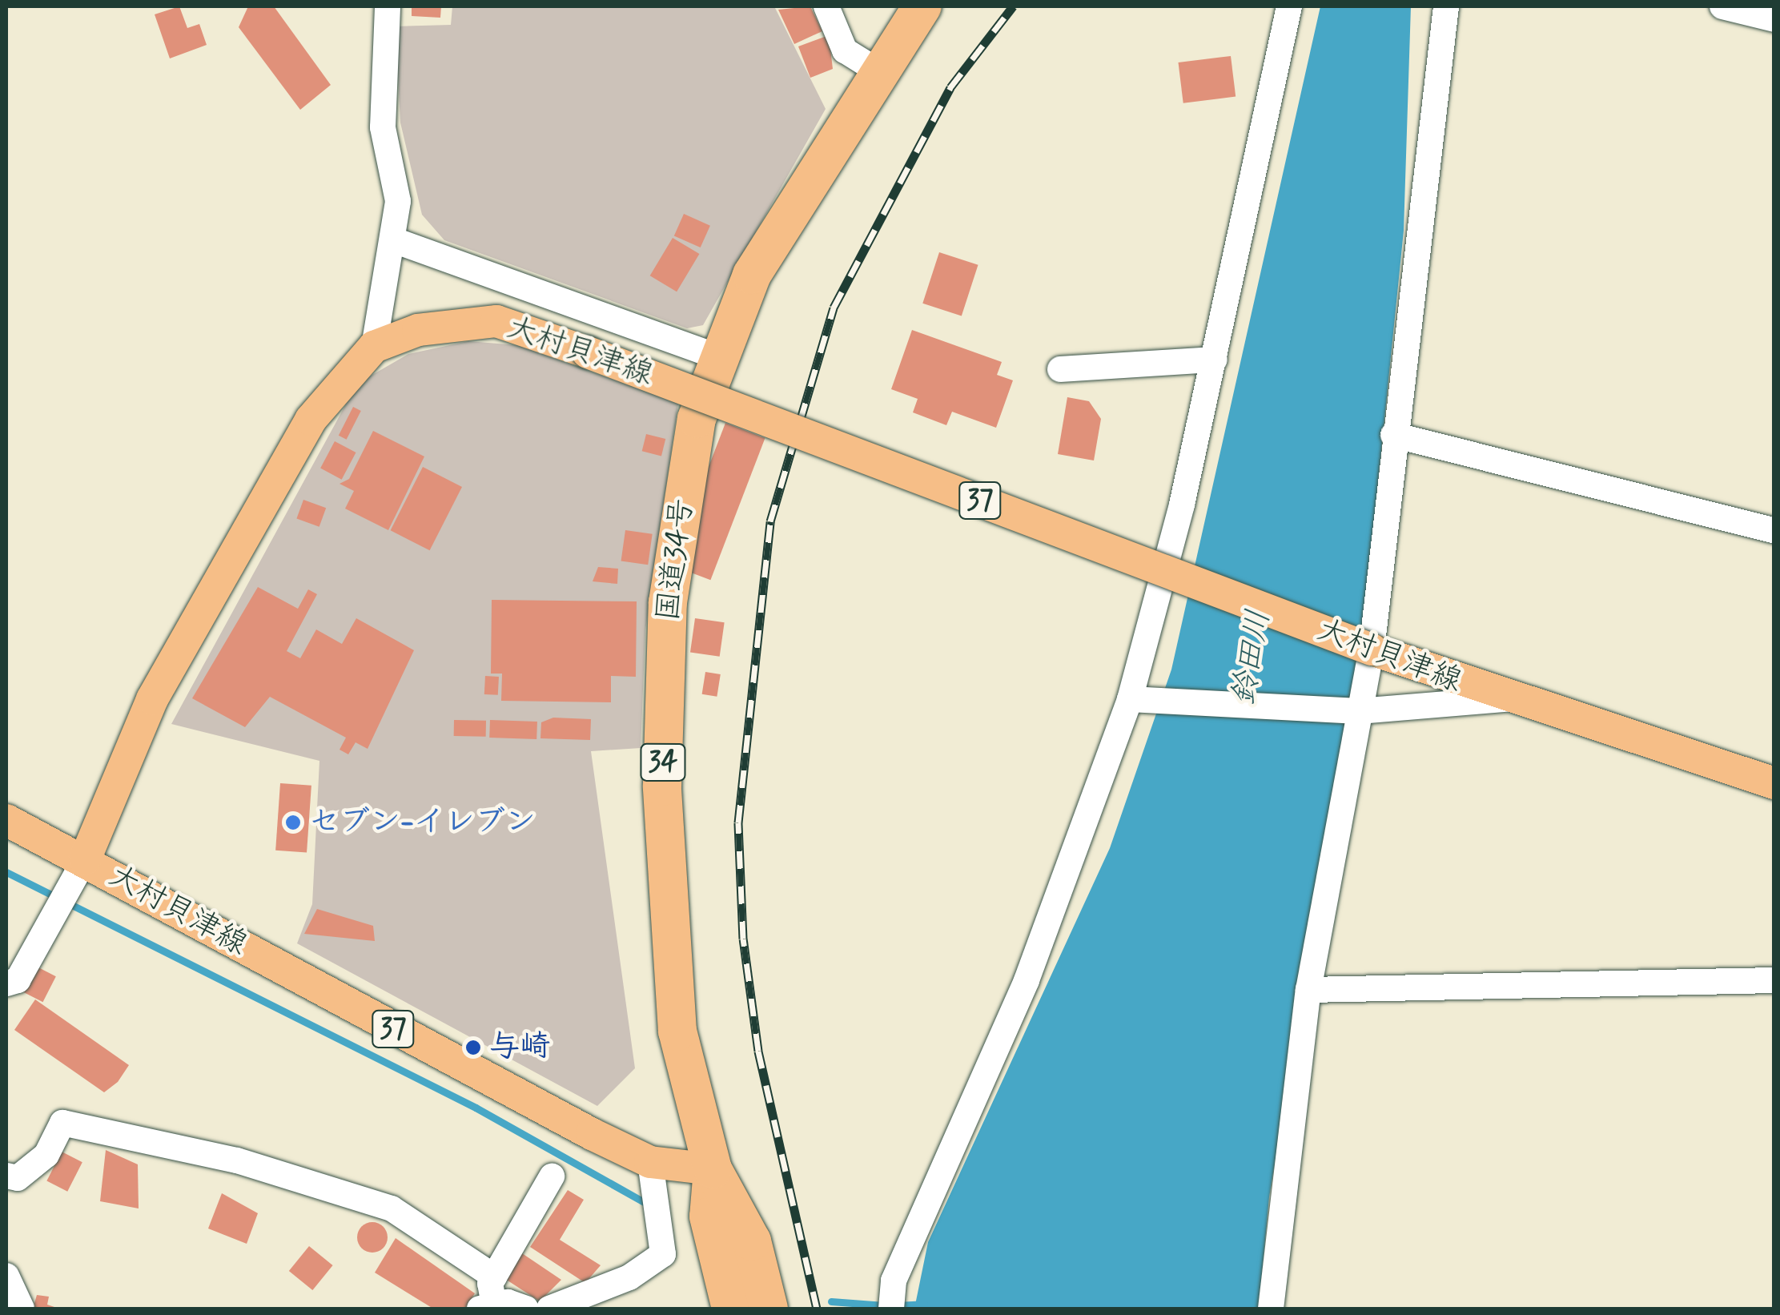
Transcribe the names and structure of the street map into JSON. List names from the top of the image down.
{
  "streets": {
    "highway": ["国道34号", "34"],
    "main road": ["大村貝津線", "37"]
  },
  "crossings": [
    ["大村貝津線", "国道34号"]
  ],
  "water": ["鈴田川"],
  "places": ["セブン-イレブン", "与崎"]
}
